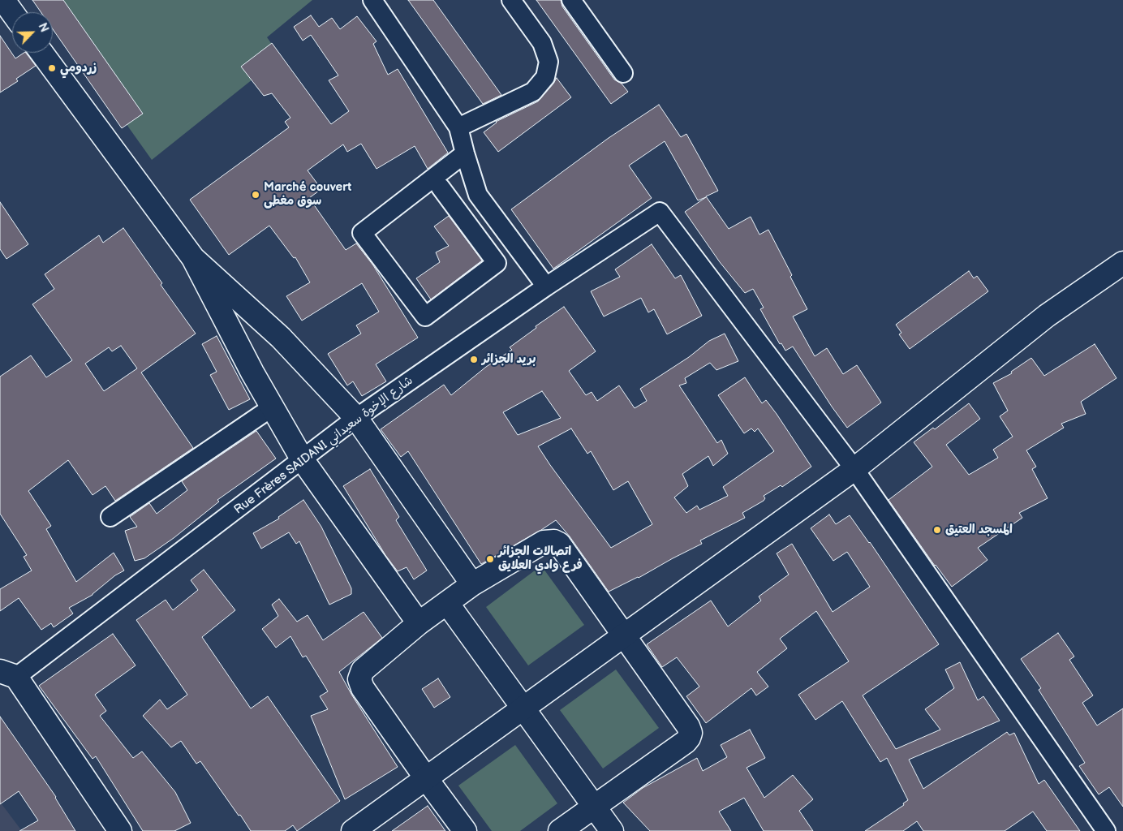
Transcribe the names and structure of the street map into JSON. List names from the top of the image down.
{
  "streets": {
    "street": ["Rue Frères SAIDANI شارع الإخوة سعيداني"]
  },
  "places": [
    "زردومي",
    "Marché couvert سوق مغطى",
    "بريد الجزائر",
    "المسجد العتيق",
    "اتصالات الجزائر فرع وادي العلايق"
  ],
  "north": "top right"
}
